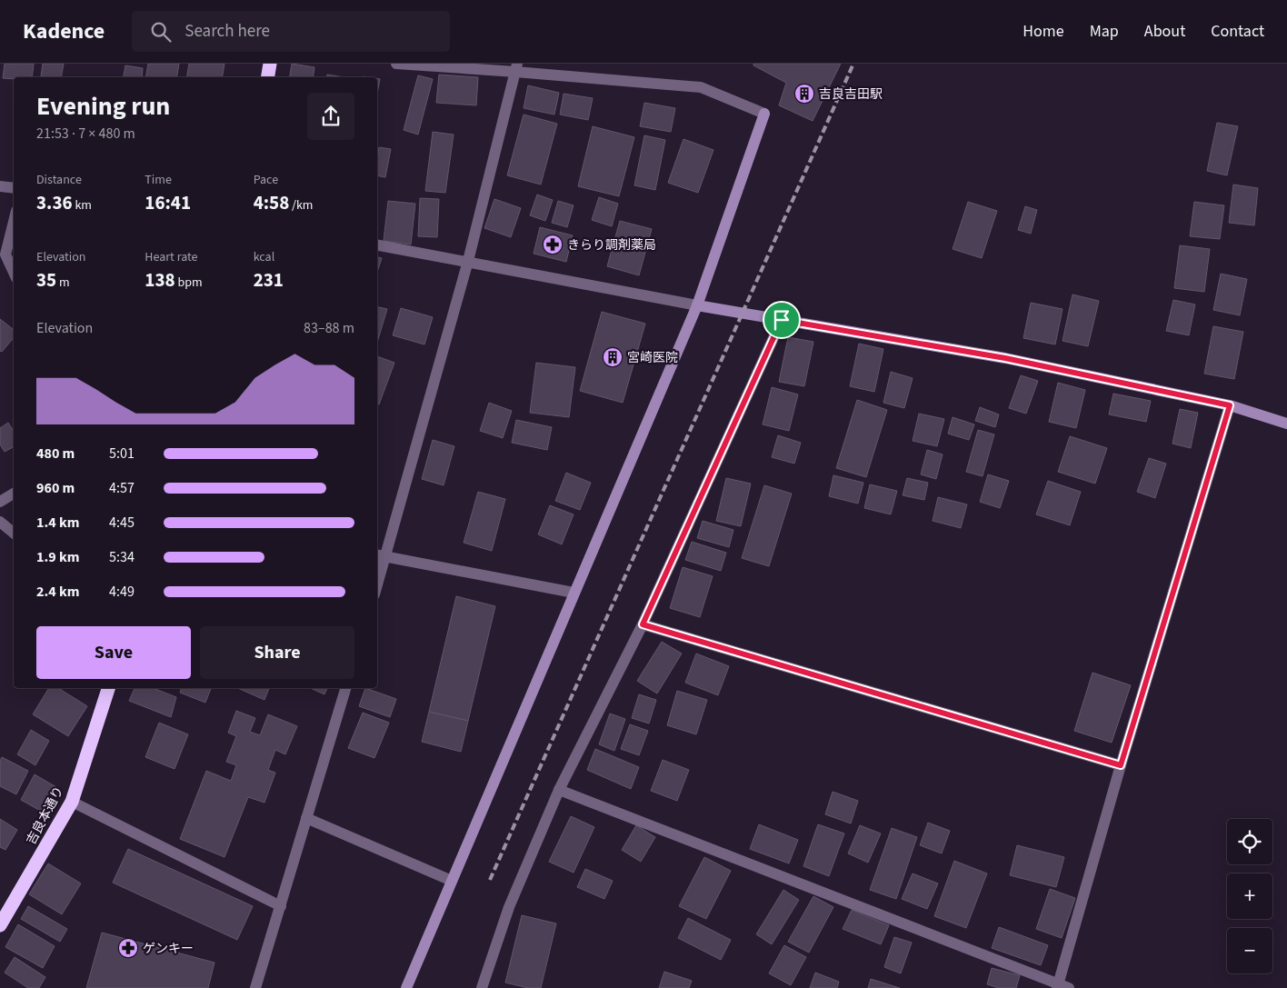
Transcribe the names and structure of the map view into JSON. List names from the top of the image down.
{
  "streets": {
    "highway": ["吉良本通り"]
  },
  "places": {
    "building": ["吉良吉田駅", "宮崎医院"],
    "pharmacy": ["きらり調剤薬局", "ゲンキー"]
  },
  "page": {
    "header": "Kadence",
    "search": "Search here",
    "nav": [
      "Home",
      "Map",
      "About",
      "Contact"
    ],
    "heading": ["Evening run", "21:53 · 7 × 480 m"],
    "stats": [
      ["Distance", "3.36 km"],
      ["Time", "16:41"],
      ["Pace", "4:58 /km"],
      ["Elevation", "35 m"],
      ["Heart rate", "138 bpm"],
      ["kcal", "231"]
    ],
    "chart": ["Elevation", "83–88 m"],
    "list": [
      {
        "name": "480 m",
        "note": "5:01"
      },
      {
        "name": "960 m",
        "note": "4:57"
      },
      {
        "name": "1.4 km",
        "note": "4:45"
      },
      {
        "name": "1.9 km",
        "note": "5:34"
      },
      {
        "name": "2.4 km",
        "note": "4:49"
      }
    ],
    "buttons": ["Save", "Share"],
    "map_buttons": ["+", "−"]
  }
}
